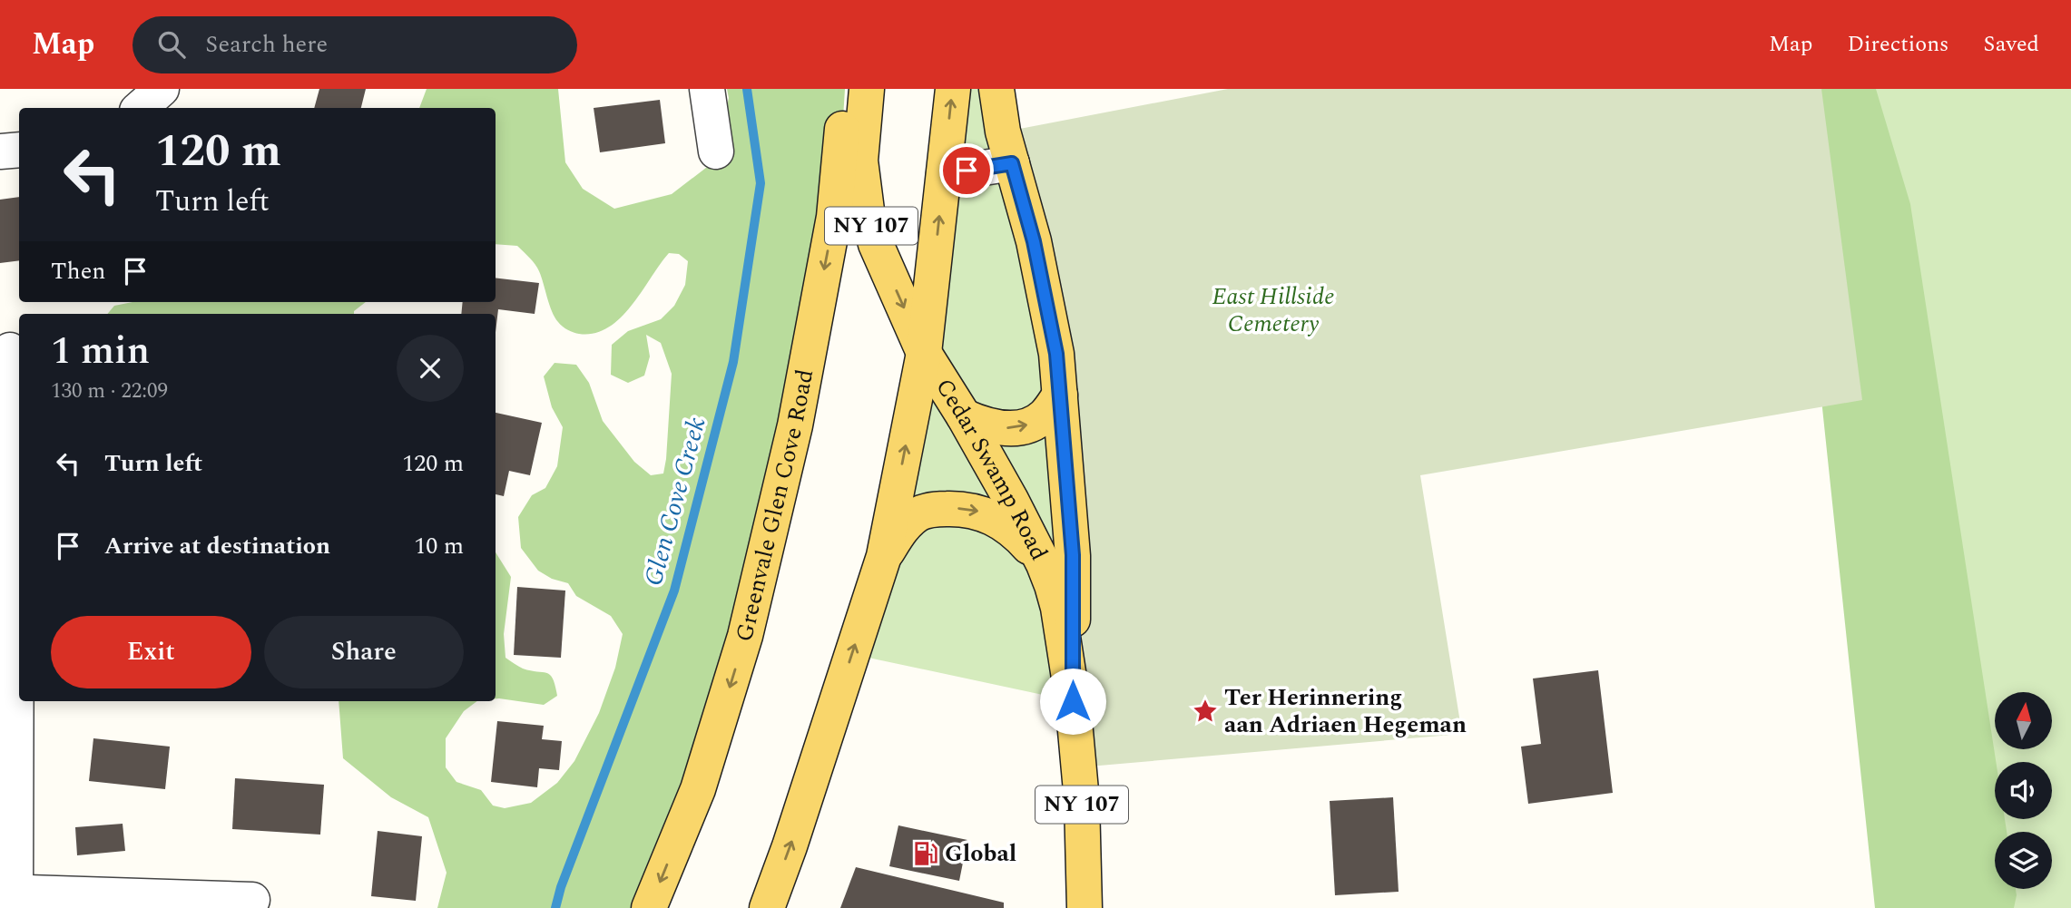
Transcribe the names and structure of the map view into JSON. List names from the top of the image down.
{
  "streets": {
    "main road": ["NY 107", "Cedar Swamp Road", "Greenvale Glen Cove Road"]
  },
  "crossings": [
    ["NY 107", "Cedar Swamp Road"]
  ],
  "water": ["Glen Cove Creek"],
  "parks": ["East Hillside Cemetery"],
  "places": {
    "place": ["Ter Herinnering aan Adriaen Hegeman"],
    "fuel station": ["Global"]
  },
  "north": "top",
  "page": {
    "header": "Map",
    "search": "Search here",
    "nav": ["Map", "Directions", "Saved"],
    "turn": ["120 m", "Turn left"],
    "then": "Then",
    "heading": ["1 min", "130 m · 22:09"],
    "list": [
      {
        "name": "Turn left",
        "value": "120 m"
      },
      {
        "name": "Arrive at destination",
        "value": "10 m"
      }
    ],
    "buttons": ["Exit", "Share"]
  }
}
